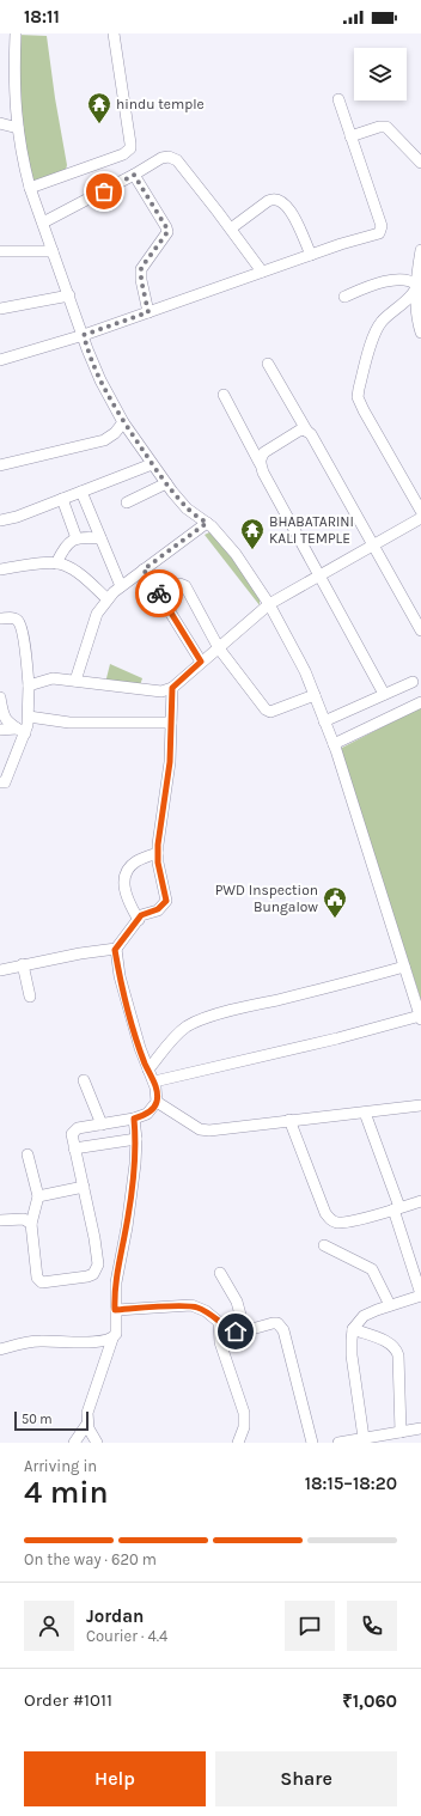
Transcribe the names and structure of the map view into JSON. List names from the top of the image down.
{
  "places": {
    "temple": ["hindu temple", "BHABATARINI KALI TEMPLE"],
    "public building": ["PWD Inspection Bungalow"]
  },
  "scale_bar": "50 m",
  "page": {
    "status": "18:11",
    "scale": "50 m",
    "heading": ["4 min", "Arriving in", "18:15–18:20"],
    "panel": [
      "Jordan",
      "Courier · 4.4",
      "Order #1011",
      "₹1,060"
    ],
    "bar": "On the way · 620 m",
    "buttons": ["Help", "Share"]
  }
}
